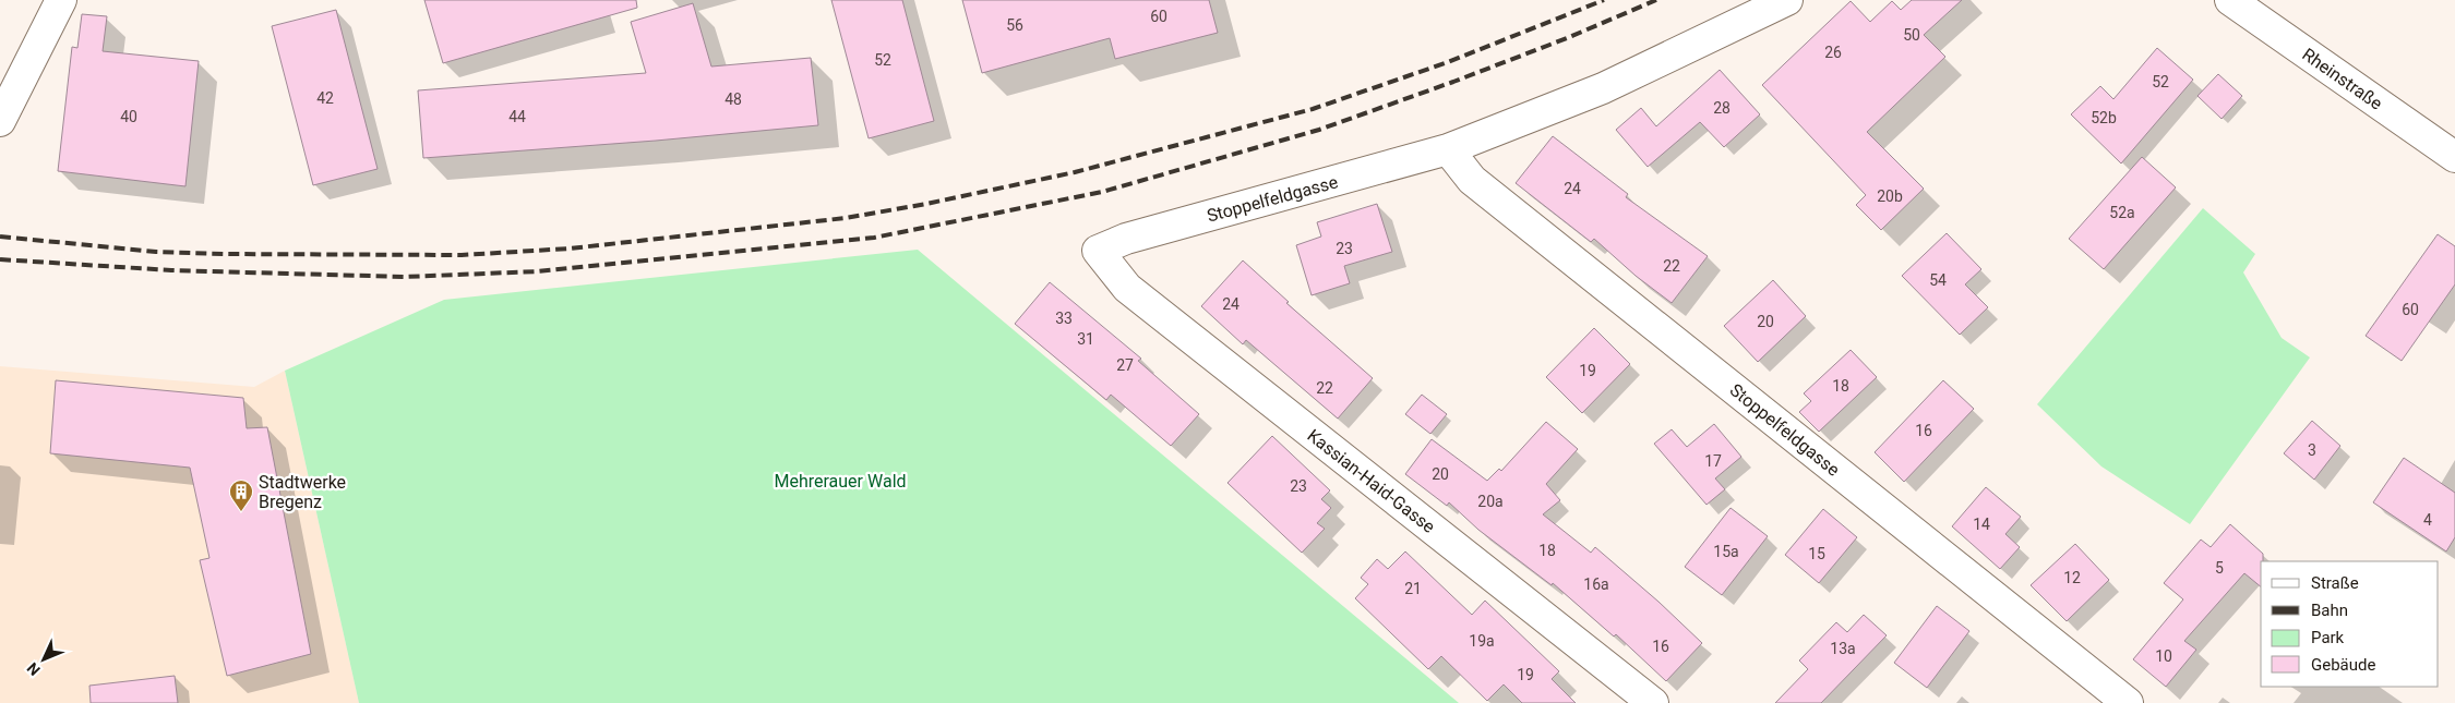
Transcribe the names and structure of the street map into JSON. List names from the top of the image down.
{
  "streets": {
    "street": ["Rheinstraße", "Stoppelfeldgasse", "Kassian-Haid-Gasse"]
  },
  "crossings": [
    ["Stoppelfeldgasse", "Kassian-Haid-Gasse"]
  ],
  "parks": ["Mehrerauer Wald"],
  "places": {
    "building": ["Stadtwerke Bregenz"]
  },
  "house_numbers": [
    "60",
    "56",
    "50",
    "26",
    "52",
    "52",
    "42",
    "48",
    "28",
    "40",
    "44",
    "52b",
    "24",
    "20b",
    "52a",
    "23",
    "22",
    "54",
    "24",
    "60",
    "33",
    "20",
    "31",
    "27",
    "19",
    "18",
    "22",
    "16",
    "3",
    "17",
    "20",
    "23",
    "20a",
    "4",
    "14",
    "18",
    "15a",
    "15",
    "5",
    "12",
    "16a",
    "21",
    "19a",
    "16",
    "13a",
    "10",
    "19"
  ],
  "legend": [
    "Straße",
    "Bahn",
    "Park",
    "Gebäude"
  ],
  "north": "bottom left"
}
